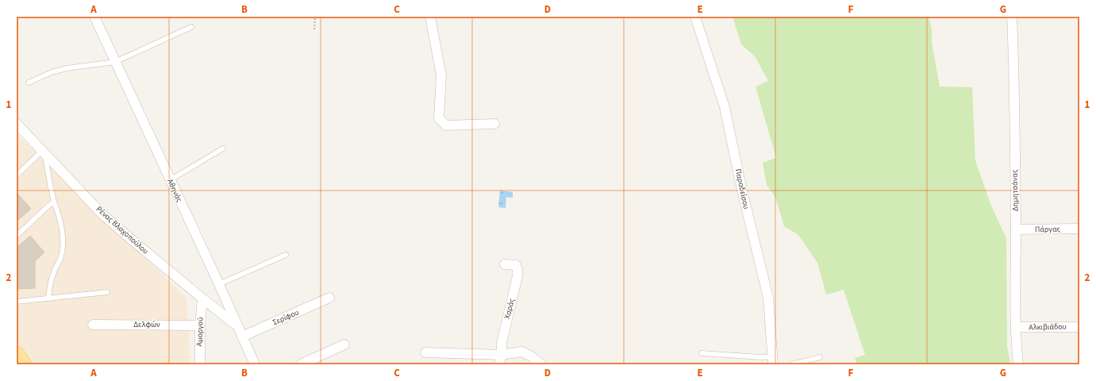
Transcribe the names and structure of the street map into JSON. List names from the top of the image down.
{
  "streets": {
    "street": [
      "Παραδείσου",
      "Αθηνάς",
      "Δημητσάνας",
      "Πάργας",
      "Ρένας Βλαχοπούλου",
      "Χαράς",
      "Σερίφου",
      "Δελφών",
      "Αλκιβιάδου",
      "Αμοργού"
    ]
  },
  "crossings": [
    ["Αθηνάς", "Ρένας Βλαχοπούλου"],
    ["Αθηνάς", "Σερίφου"],
    ["Δημητσάνας", "Πάργας"],
    ["Δημητσάνας", "Αλκιβιάδου"],
    ["Ρένας Βλαχοπούλου", "Αμοργού"],
    ["Δελφών", "Αμοργού"]
  ],
  "grid": {
    "columns": [
      "A",
      "B",
      "C",
      "D",
      "E",
      "F",
      "G"
    ],
    "rows": ["1", "2"]
  }
}
